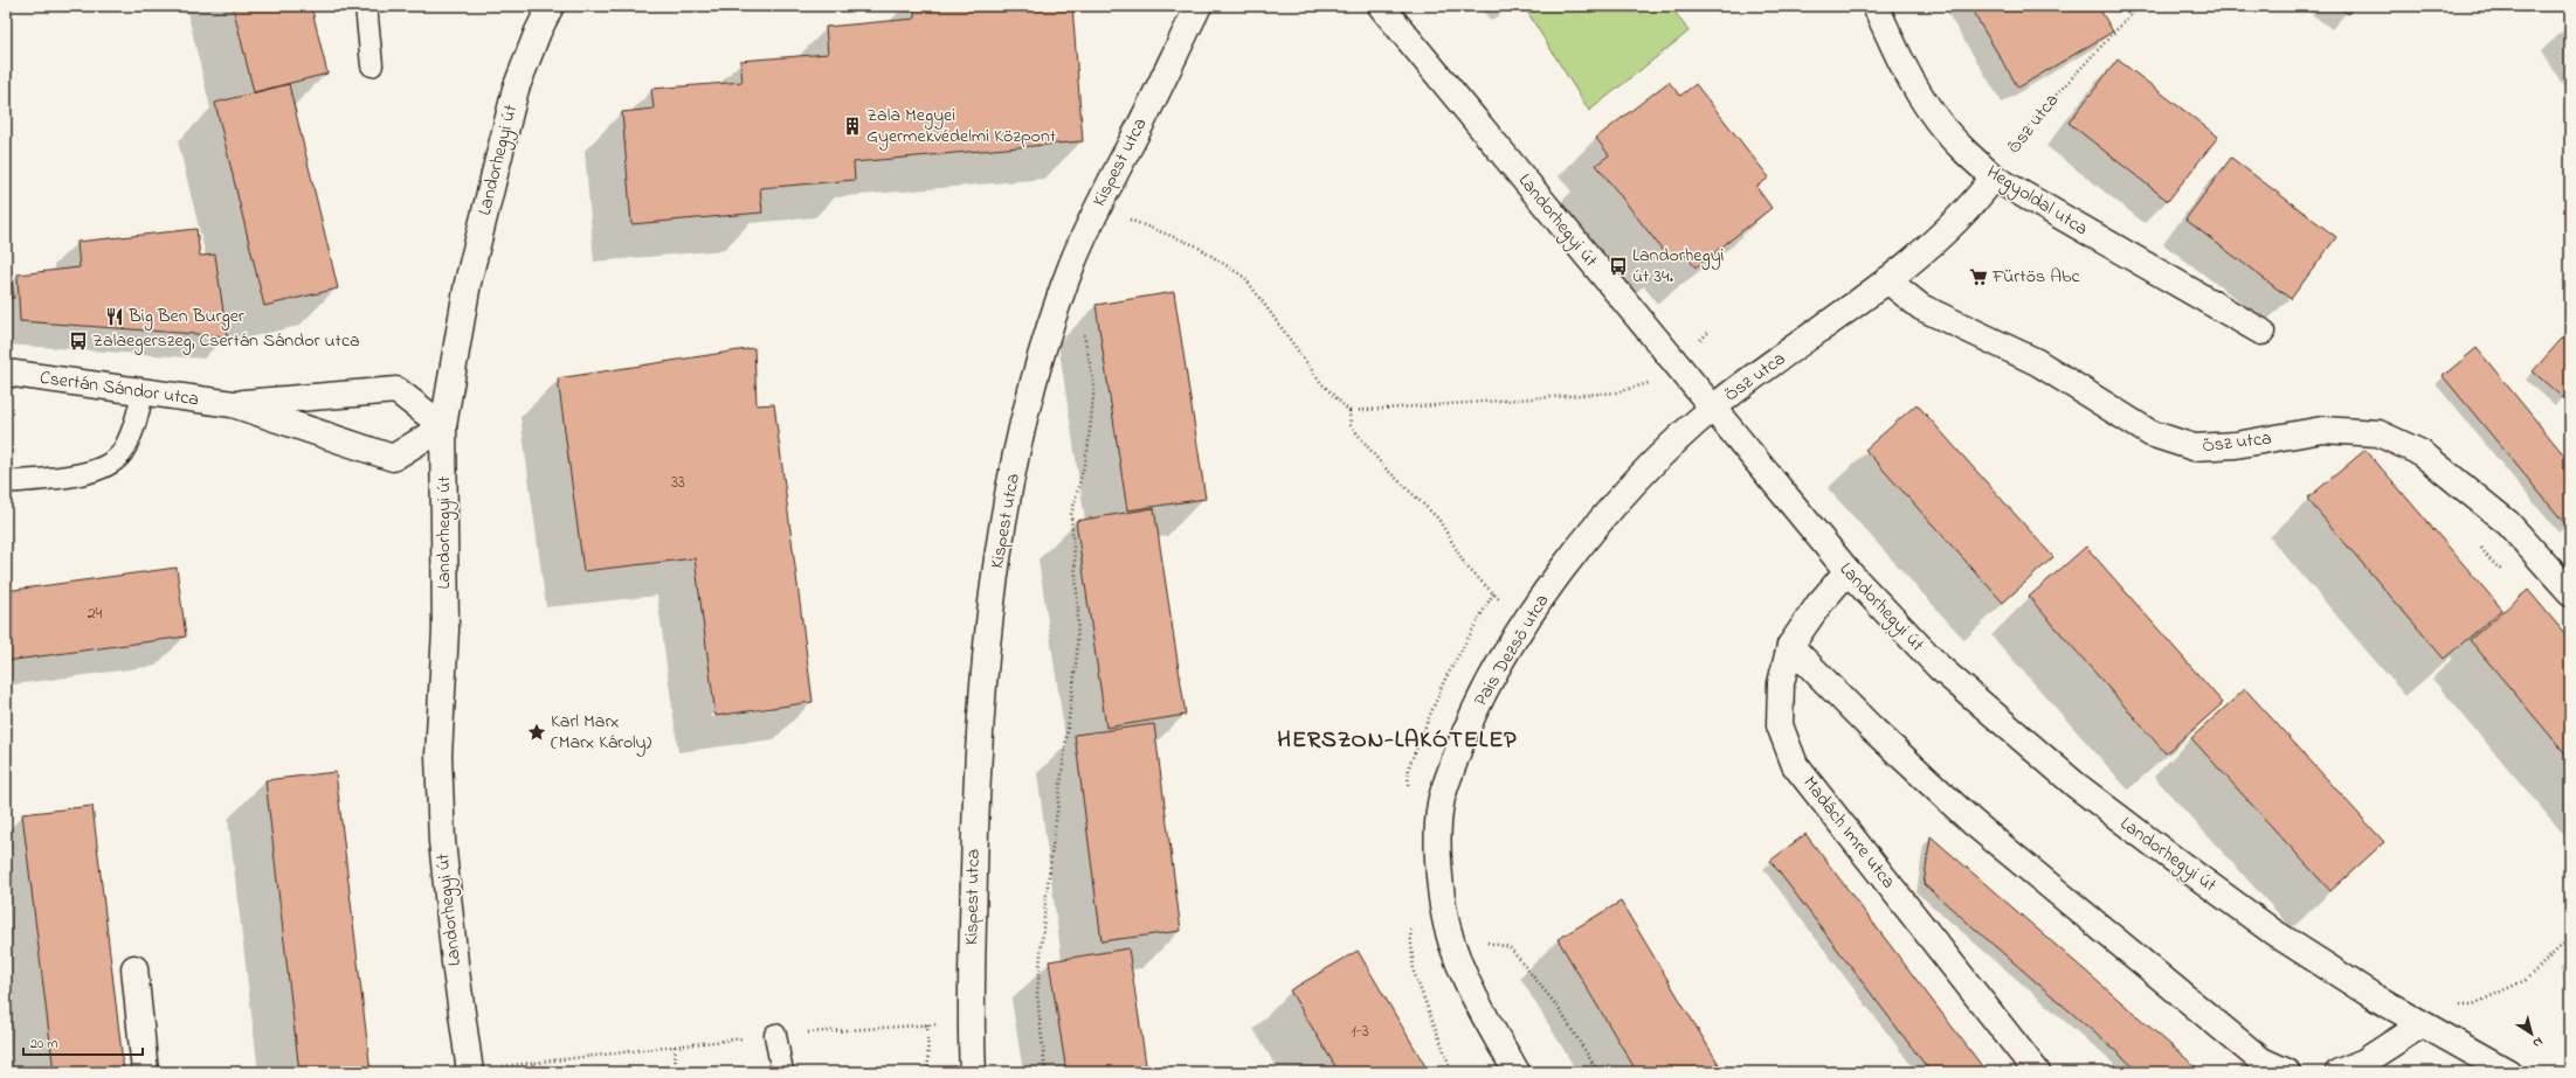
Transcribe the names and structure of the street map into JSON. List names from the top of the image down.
{
  "streets": {
    "street": [
      "Ősz utca",
      "Landorhegyi út",
      "Kispest utca",
      "Hegyoldal utca",
      "Csertán Sándor utca",
      "Pais Dezső utca",
      "Madách Imre utca"
    ]
  },
  "crossings": [
    ["Ősz utca", "Landorhegyi út"],
    ["Ősz utca", "Hegyoldal utca"],
    ["Ősz utca", "Pais Dezső utca"],
    ["Landorhegyi út", "Csertán Sándor utca"],
    ["Landorhegyi út", "Pais Dezső utca"],
    ["Landorhegyi út", "Madách Imre utca"]
  ],
  "districts": ["HERSZON-LAKÓTELEP"],
  "places": {
    "building": ["Zala Megyei Gyermekvédelmi Központ"],
    "bus stop": ["Landorhegyi út 34.", "Zalaegerszeg, Csertán Sándor utca"],
    "supermarket": ["Fürtös Abc"],
    "restaurant": ["Big Ben Burger"],
    "place": ["Karl Marx (Marx Károly)"]
  },
  "house_numbers": ["33", "24", "1-3"],
  "scale_bar": "20 m",
  "north": "bottom right"
}
